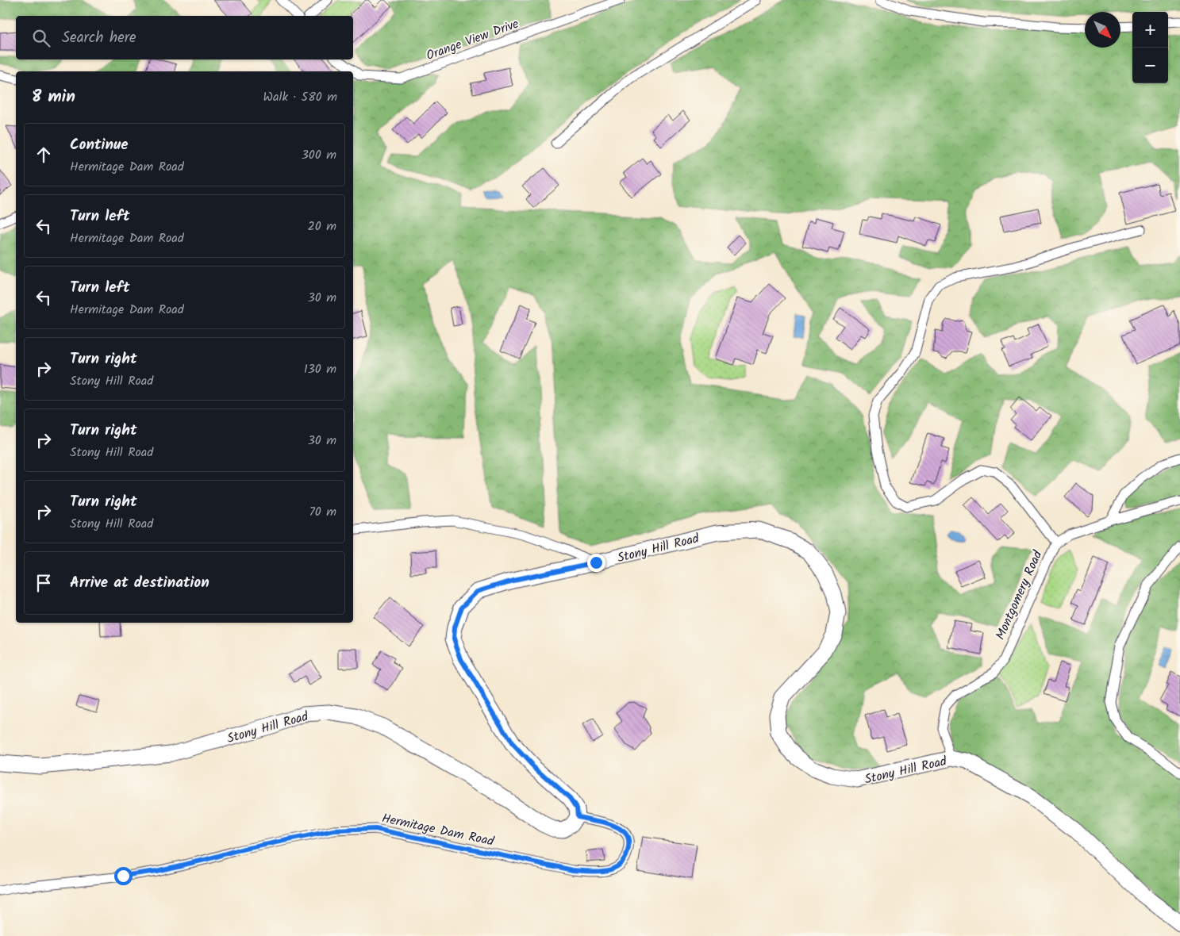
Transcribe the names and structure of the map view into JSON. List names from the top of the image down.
{
  "streets": {
    "main road": ["Stony Hill Road"],
    "street": ["Orange View Drive", "Montgomery Road", "Hermitage Dam Road"]
  },
  "crossings": [
    ["Stony Hill Road", "Montgomery Road"],
    ["Stony Hill Road", "Hermitage Dam Road"]
  ],
  "north": "bottom right",
  "page": {
    "map_buttons": ["+", "−"],
    "search": "Search here",
    "heading": ["8 min", "Walk · 580 m"],
    "list": [
      ["Continue", "Hermitage Dam Road", "300 m"],
      ["Turn left", "Hermitage Dam Road", "20 m"],
      ["Turn left", "Hermitage Dam Road", "30 m"],
      ["Turn right", "Stony Hill Road", "130 m"],
      ["Turn right", "Stony Hill Road", "30 m"],
      ["Turn right", "Stony Hill Road", "70 m"],
      "Arrive at destination"
    ]
  }
}
